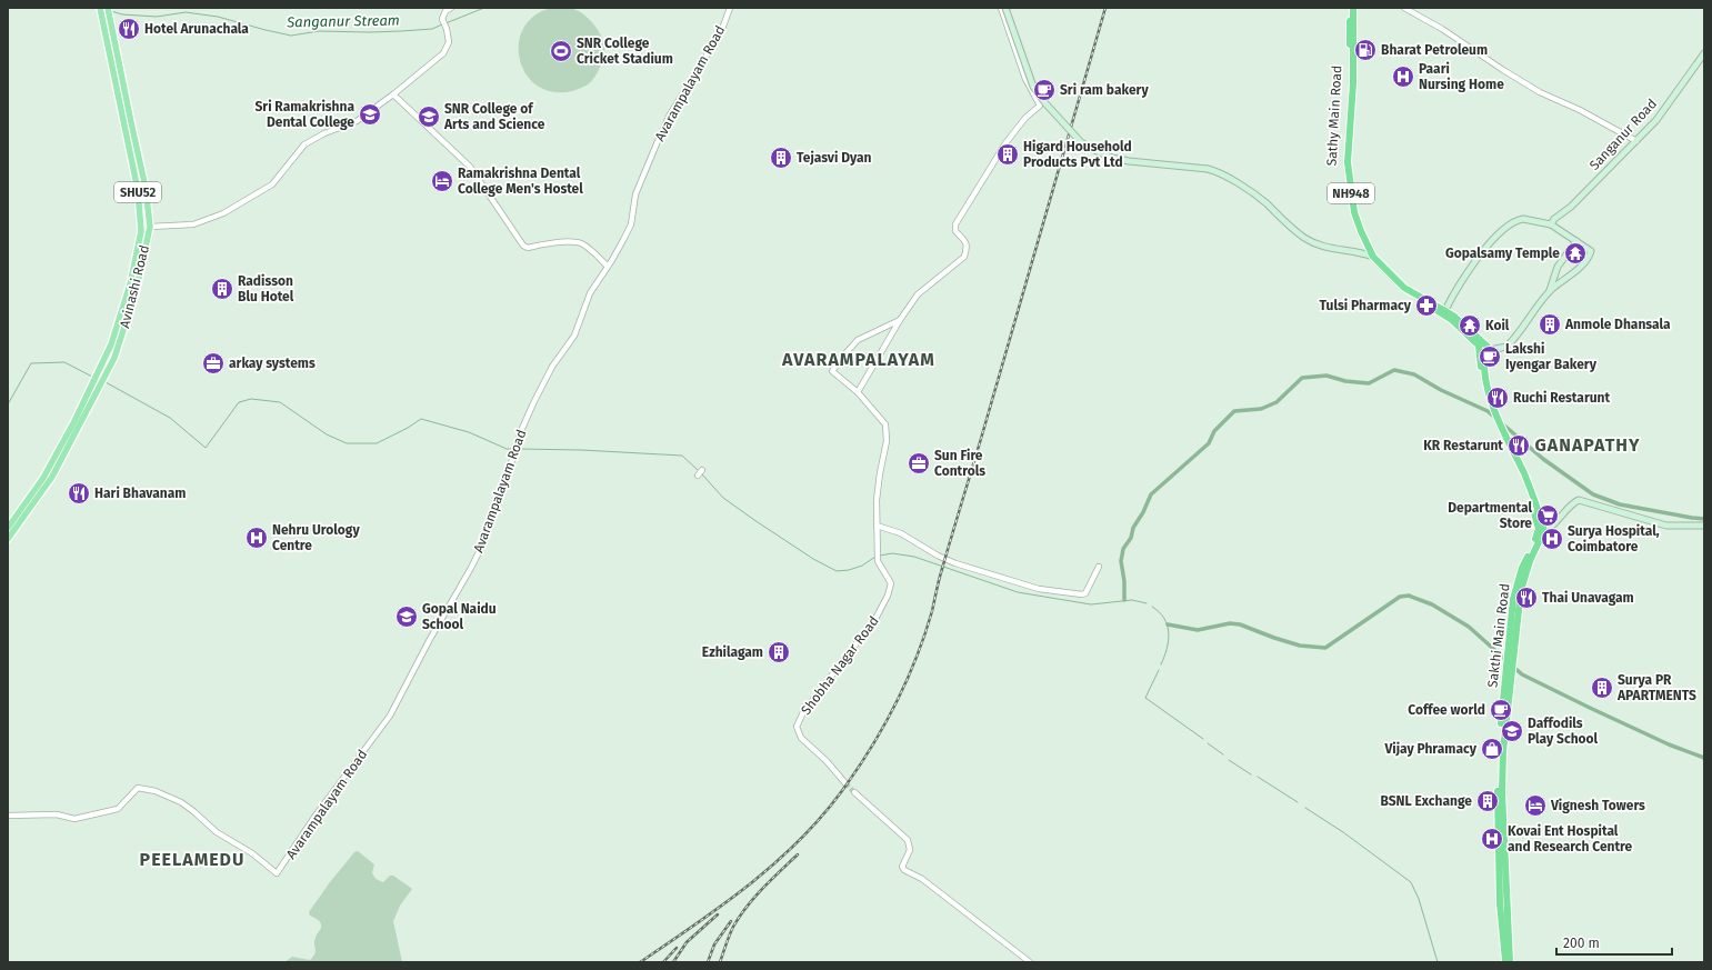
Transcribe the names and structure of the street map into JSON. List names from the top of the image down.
{
  "streets": {
    "highway": ["Sathy Main Road", "NH948", "Sakthi Main Road"],
    "main road": ["Sanganur Road", "SHU52", "Avinashi Road"],
    "street": ["Avarampalayam Road", "Shobha Nagar Road"]
  },
  "crossings": [
    ["Sathy Main Road", "NH948"]
  ],
  "districts": ["AVARAMPALAYAM", "GANAPATHY", "PEELAMEDU"],
  "water": ["Sanganur Stream"],
  "places": {
    "restaurant": [
      "Hotel Arunachala",
      "Ruchi Restarunt",
      "KR Restarunt",
      "Hari Bhavanam",
      "Thai Unavagam"
    ],
    "fuel station": ["Bharat Petroleum"],
    "sports": ["SNR College Cricket Stadium"],
    "hospital": [
      "Paari Nursing Home",
      "Nehru Urology Centre",
      "Surya Hospital, Coimbatore",
      "Kovai Ent Hospital and Research Centre"
    ],
    "cafe": ["Sri ram bakery", "Lakshi Iyengar Bakery", "Coffee world"],
    "school or university": [
      "Sri Ramakrishna Dental College",
      "SNR College of Arts and Science",
      "Gopal Naidu School",
      "Daffodils Play School"
    ],
    "building": [
      "Higard Household Products Pvt Ltd",
      "Tejasvi Dyan",
      "Radisson Blu Hotel",
      "Anmole Dhansala",
      "Ezhilagam",
      "Surya PR APARTMENTS",
      "BSNL Exchange"
    ],
    "hotel": ["Ramakrishna Dental College Men's Hostel", "Vignesh Towers"],
    "temple": ["Gopalsamy Temple", "Koil"],
    "pharmacy": ["Tulsi Pharmacy"],
    "office": ["arkay systems", "Sun Fire Controls"],
    "supermarket": ["Departmental Store"],
    "shop": ["Vijay Phramacy"]
  },
  "scale_bar": "200 m"
}
